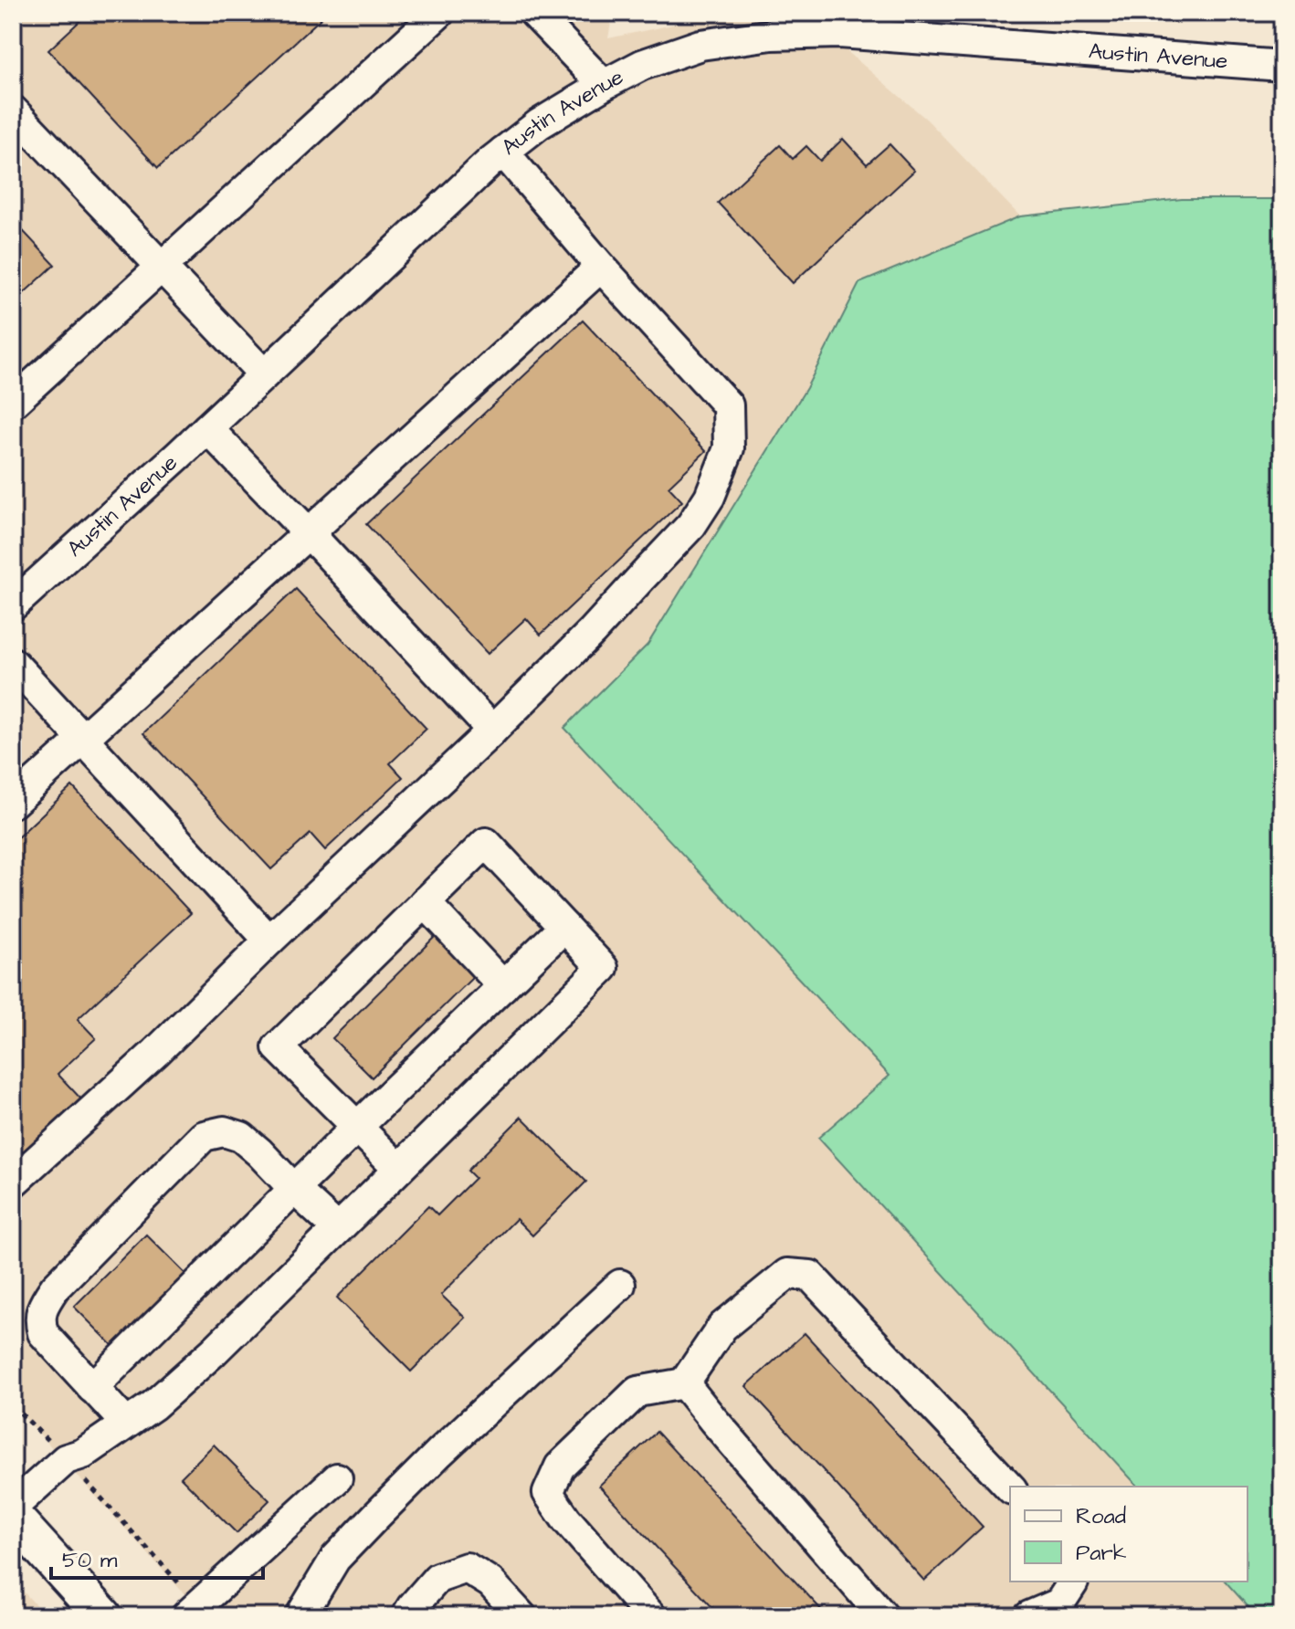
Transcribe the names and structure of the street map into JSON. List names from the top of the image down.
{
  "streets": {
    "street": ["Austin Avenue"]
  },
  "legend": ["Road", "Park"],
  "scale_bar": "50 m"
}
